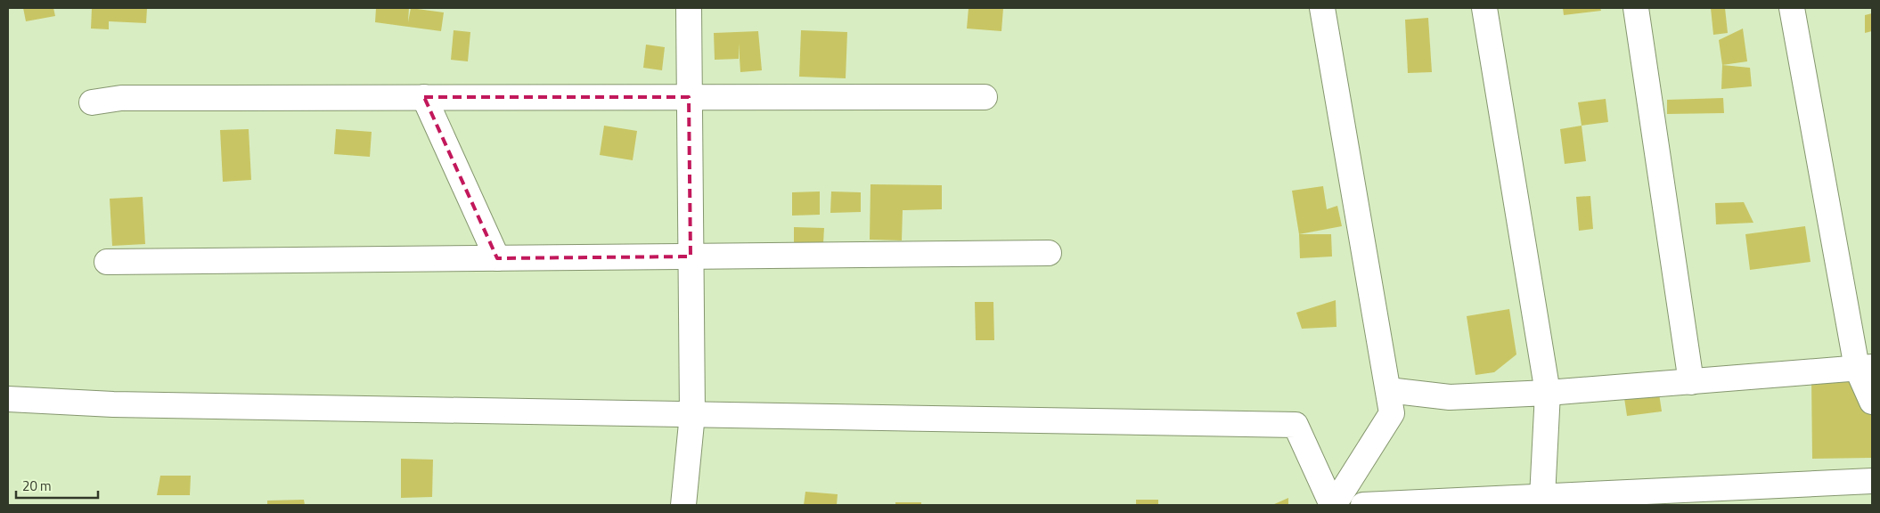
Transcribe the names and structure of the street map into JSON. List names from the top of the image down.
{
  "scale_bar": "20 m"
}
